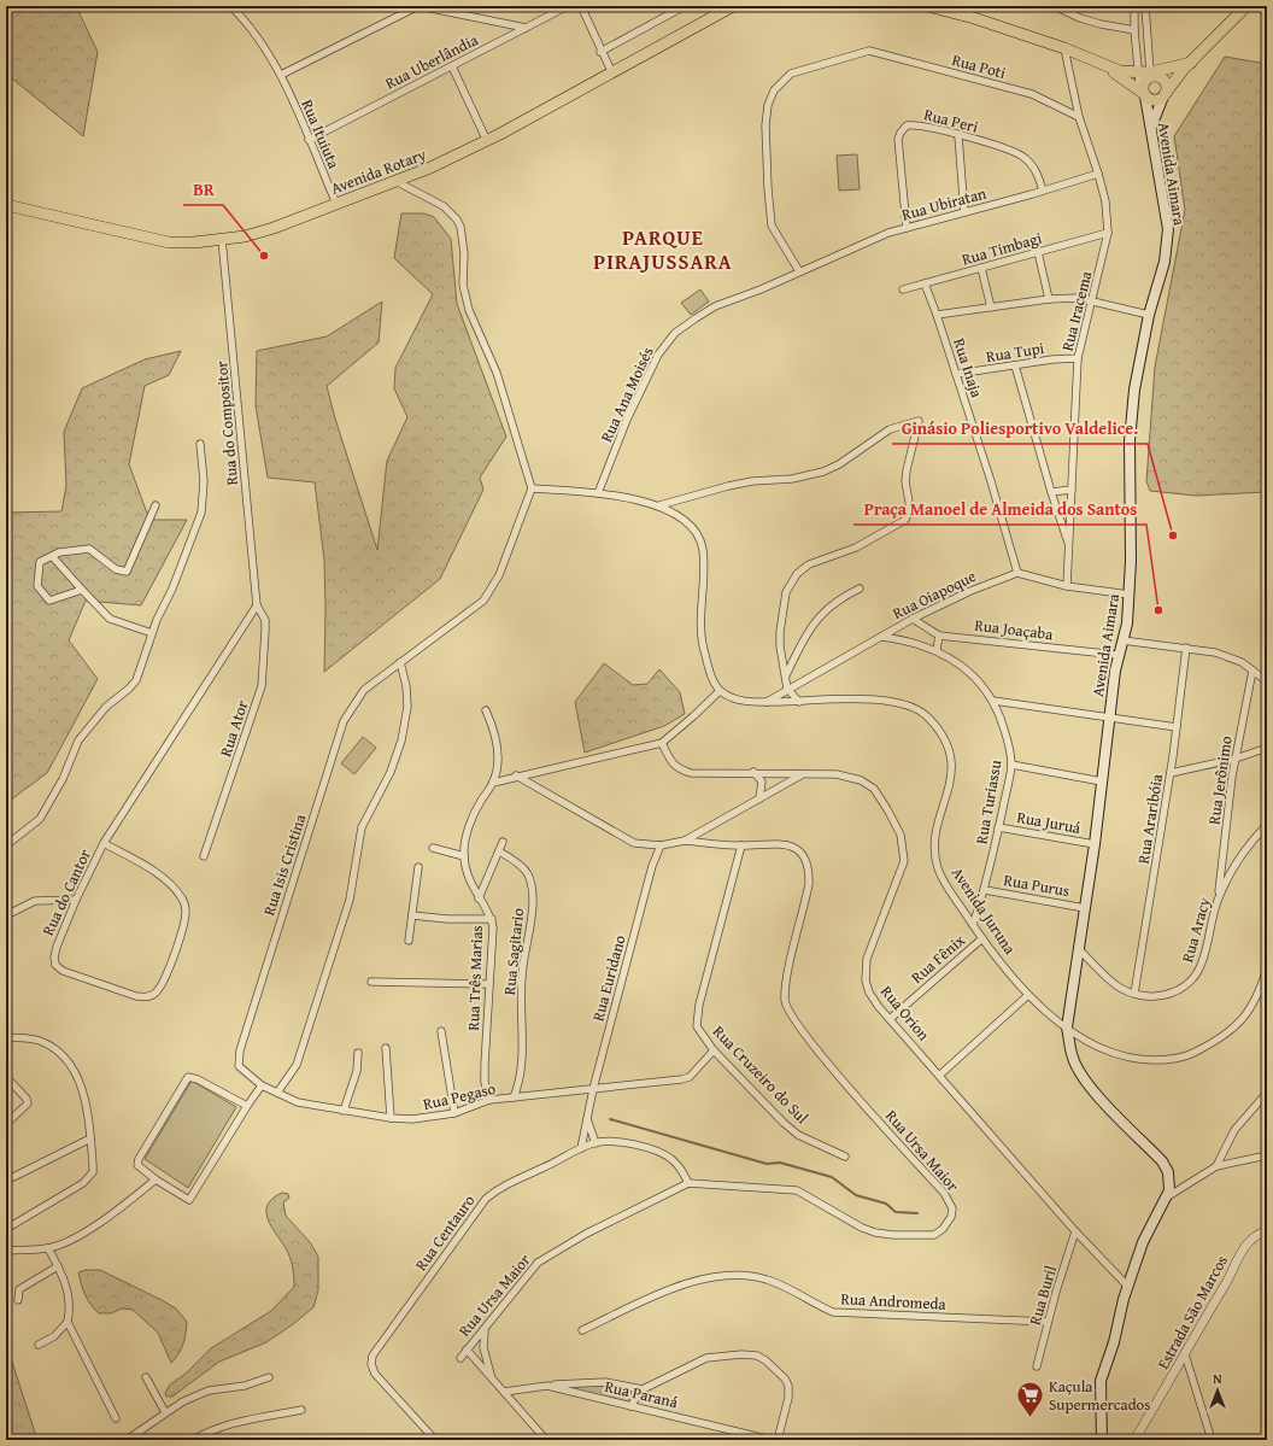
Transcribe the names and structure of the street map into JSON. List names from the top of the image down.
{
  "streets": {
    "main road": ["Avenida Rotary", "Avenida Aimara"],
    "street": [
      "Rua Uberlândia",
      "Rua Poti",
      "Rua Peri",
      "Rua Ituiuta",
      "Rua Ubiratan",
      "Rua Timbagi",
      "Rua Iracema",
      "Rua Tupi",
      "Rua Inaja",
      "Rua Ana Moisés",
      "Rua do Compositor",
      "Rua Oiapoque",
      "Rua Joaçaba",
      "Rua Ator",
      "Rua Jerônimo",
      "Rua Turiassu",
      "Rua Araribóia",
      "Rua Juruá",
      "Rua Isis Cristina",
      "Rua Purus",
      "Rua do Cantor",
      "Avenida Juruna",
      "Rua Aracy",
      "Rua Sagitario",
      "Rua Fênix",
      "Rua Três Marias",
      "Rua Euridano",
      "Rua Orion",
      "Rua Cruzeiro do Sul",
      "Rua Pegaso",
      "Rua Ursa Maior",
      "Rua Centauro",
      "Rua Buril",
      "Rua Andromeda",
      "Estrada São Marcos",
      "Rua Paraná"
    ]
  },
  "crossings": [
    ["Rua Uberlândia", "Rua Ituiuta"],
    ["Rua Poti", "Rua Ubiratan"],
    ["Rua Poti", "Rua Iracema"],
    ["Rua Poti", "Rua Ana Moisés"],
    ["Rua Peri", "Rua Ubiratan"],
    ["Rua Ituiuta", "Avenida Rotary"],
    ["Avenida Rotary", "Rua do Compositor"],
    ["Avenida Aimara", "Rua Joaçaba"],
    ["Avenida Aimara", "Rua Juruá"],
    ["Avenida Aimara", "Rua Purus"],
    ["Avenida Aimara", "Avenida Juruna"],
    ["Avenida Aimara", "Rua Aracy"],
    ["Rua Ubiratan", "Rua Iracema"],
    ["Rua Ubiratan", "Rua Ana Moisés"],
    ["Rua Timbagi", "Rua Iracema"],
    ["Rua Timbagi", "Rua Inaja"],
    ["Rua Iracema", "Rua Tupi"],
    ["Rua Tupi", "Rua Inaja"],
    ["Rua Inaja", "Rua Oiapoque"],
    ["Rua do Compositor", "Rua Ator"],
    ["Rua do Compositor", "Rua do Cantor"],
    ["Rua Oiapoque", "Rua Joaçaba"],
    ["Rua Oiapoque", "Rua Turiassu"],
    ["Rua Oiapoque", "Avenida Juruna"],
    ["Rua Ator", "Rua do Cantor"],
    ["Rua Jerônimo", "Rua Aracy"],
    ["Rua Turiassu", "Rua Juruá"],
    ["Rua Turiassu", "Rua Purus"],
    ["Rua Turiassu", "Avenida Juruna"],
    ["Rua Araribóia", "Rua Aracy"],
    ["Rua Isis Cristina", "Rua Pegaso"],
    ["Avenida Juruna", "Rua Fênix"],
    ["Rua Sagitario", "Rua Pegaso"],
    ["Rua Fênix", "Rua Orion"],
    ["Rua Três Marias", "Rua Pegaso"],
    ["Rua Euridano", "Rua Pegaso"],
    ["Rua Euridano", "Rua Centauro"],
    ["Rua Orion", "Rua Buril"],
    ["Rua Cruzeiro do Sul", "Rua Pegaso"],
    ["Rua Cruzeiro do Sul", "Rua Ursa Maior"],
    ["Rua Ursa Maior", "Rua Centauro"],
    ["Rua Buril", "Rua Andromeda"]
  ],
  "districts": ["PARQUE PIRAJUSSARA"],
  "places": {
    "other": ["BR", "Ginásio Poliesportivo Valdelice.", "Praça Manoel de Almeida dos Santos"],
    "supermarket": ["Kaçula Supermercados"]
  },
  "north": "top"
}
